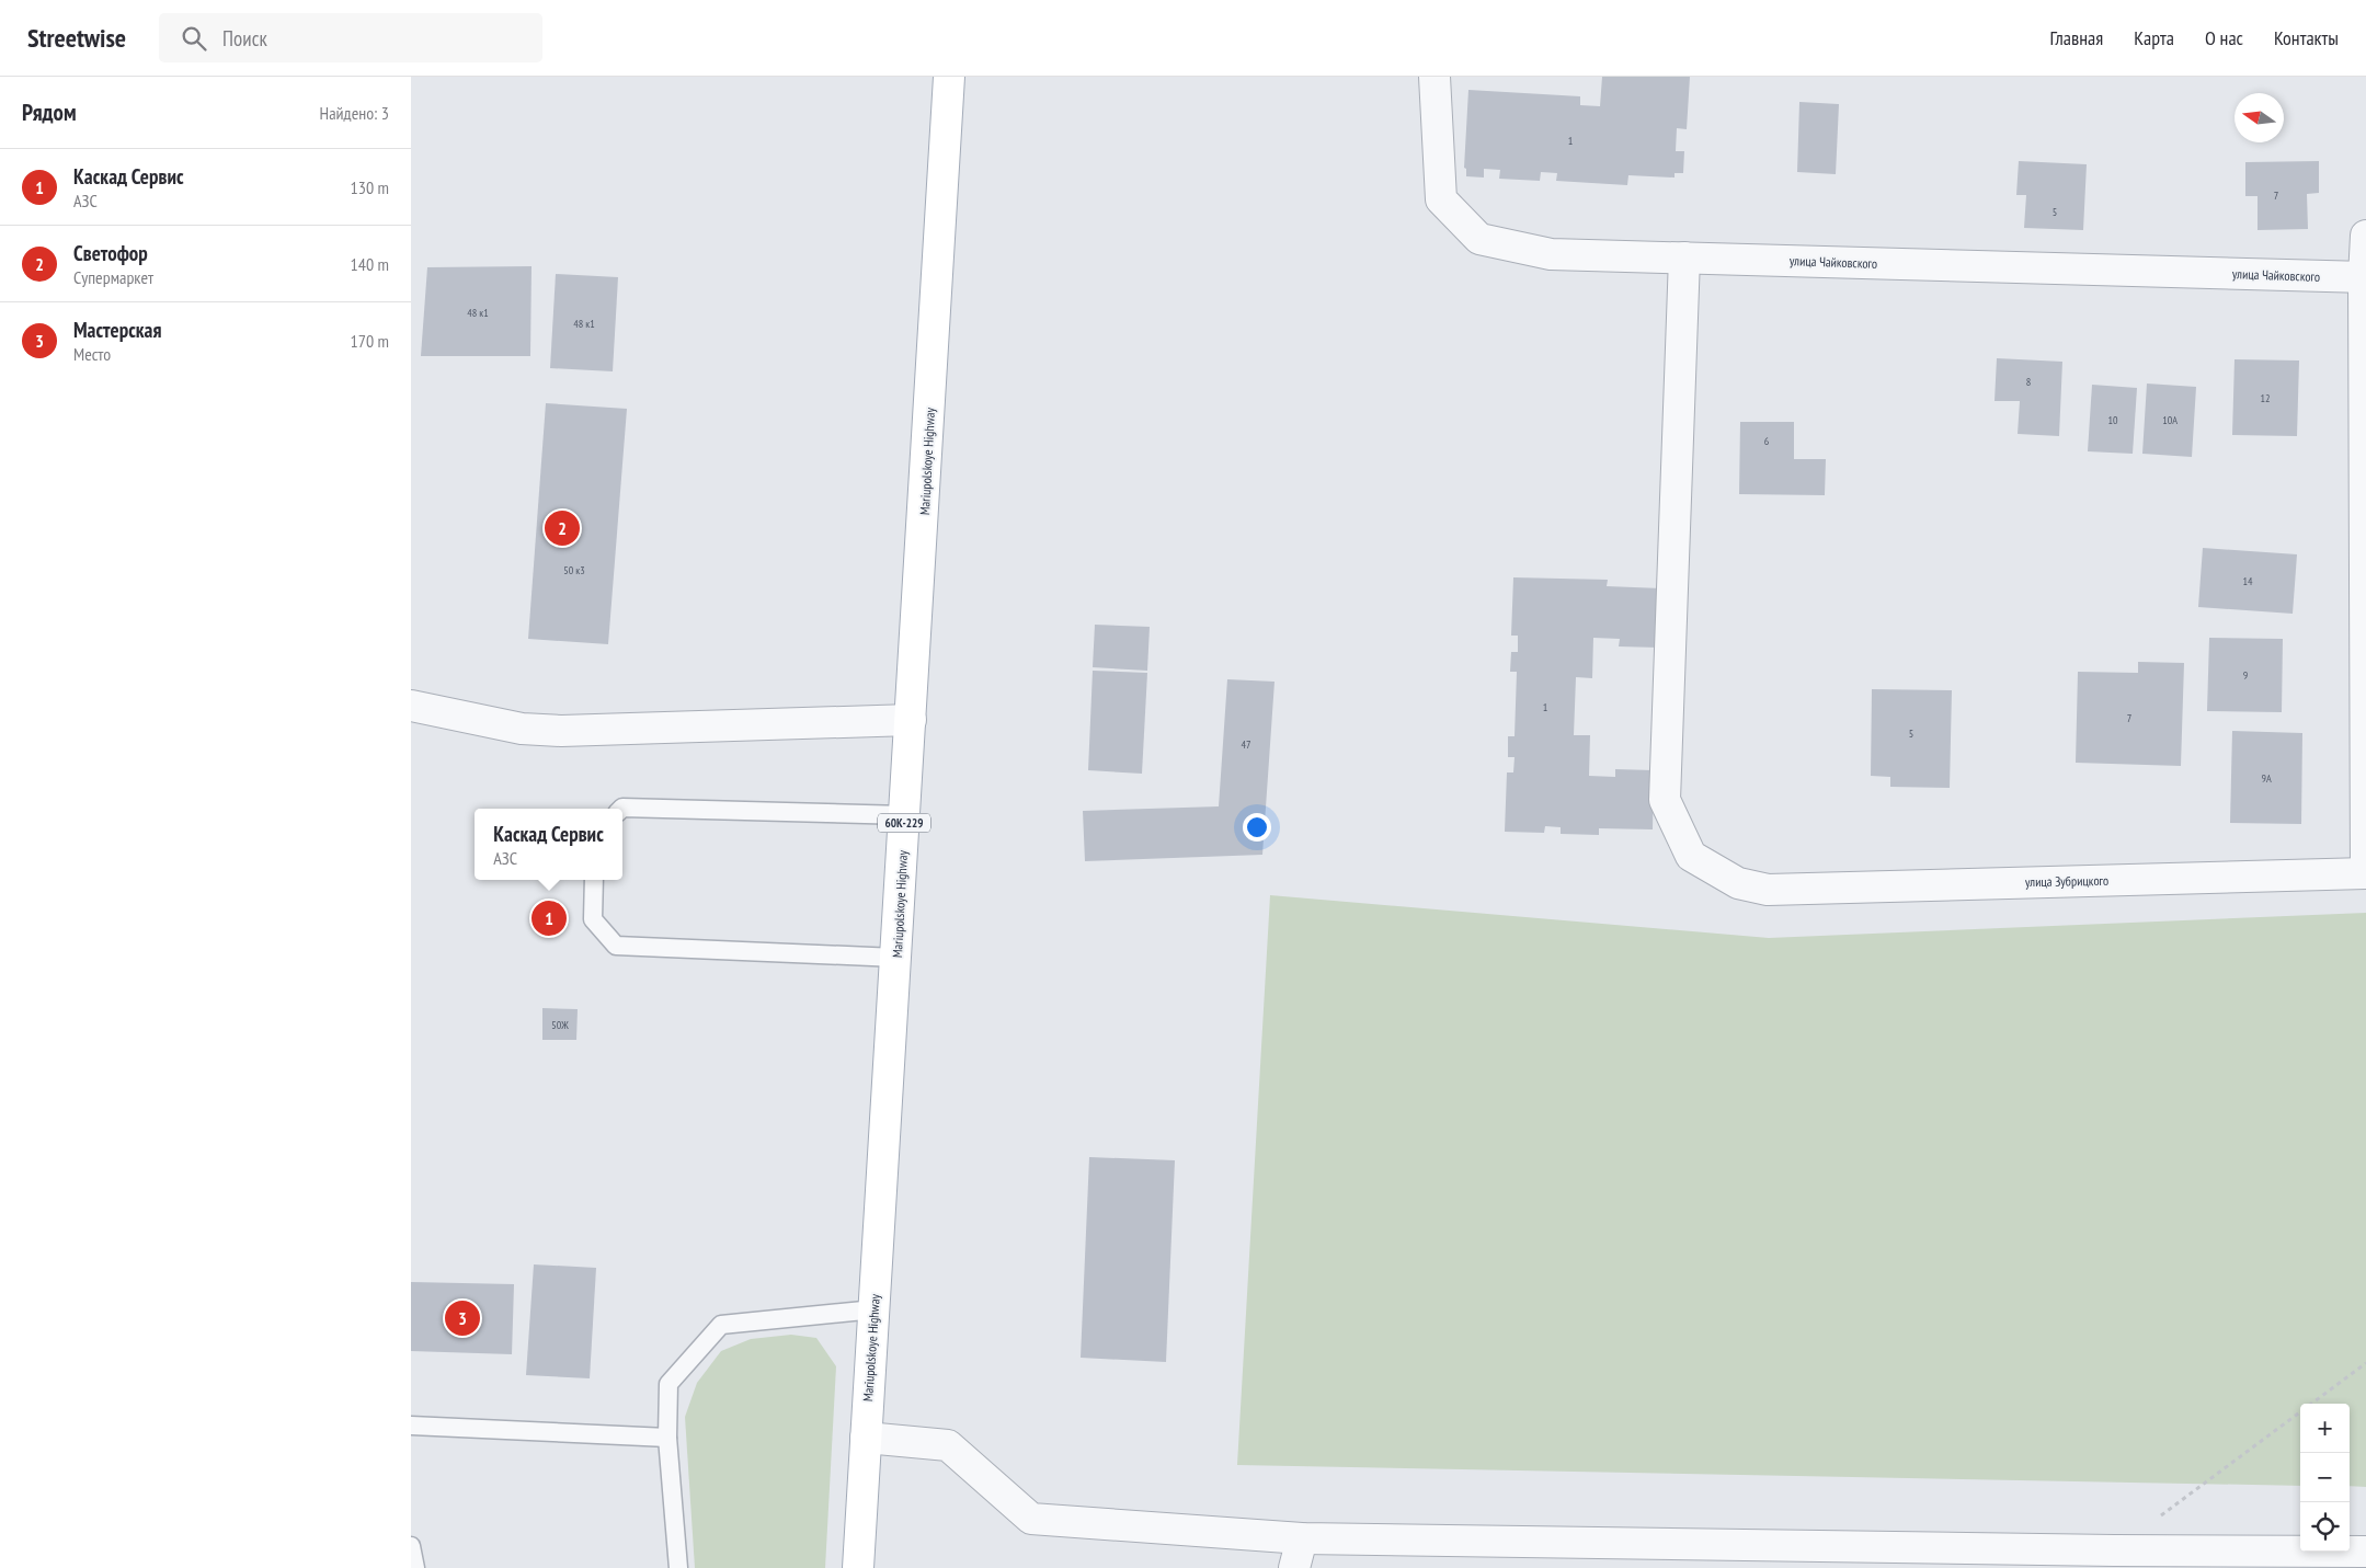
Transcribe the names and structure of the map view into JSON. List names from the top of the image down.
{
  "streets": {
    "main road": ["Mariupolskoye Highway", "60К-229"],
    "street": ["улица Чайковского", "улица Зубрицкого"]
  },
  "crossings": [
    ["улица Чайковского", "улица Зубрицкого"]
  ],
  "house_numbers": [
    "1",
    "7",
    "5",
    "48 к1",
    "48 к1",
    "8",
    "12",
    "10",
    "10А",
    "6",
    "50 к3",
    "14",
    "9",
    "1",
    "7",
    "5",
    "47",
    "9А",
    "50Ж"
  ],
  "north": "left",
  "page": {
    "header": "Streetwise",
    "search": "Поиск",
    "nav": [
      "Главная",
      "Карта",
      "О нас",
      "Контакты"
    ],
    "heading": ["Рядом", "Найдено: 3"],
    "list": [
      {
        "mark": "1",
        "name": "Каскад Сервис",
        "note": "АЗС",
        "value": "130 m"
      },
      {
        "mark": "2",
        "name": "Светофор",
        "note": "Супермаркет",
        "value": "140 m"
      },
      {
        "mark": "3",
        "name": "Мастерская",
        "note": "Место",
        "value": "170 m"
      }
    ],
    "pins": ["2", "1", "3"],
    "popup": ["Каскад Сервис", "АЗС"],
    "map_buttons": ["+", "−"]
  }
}
